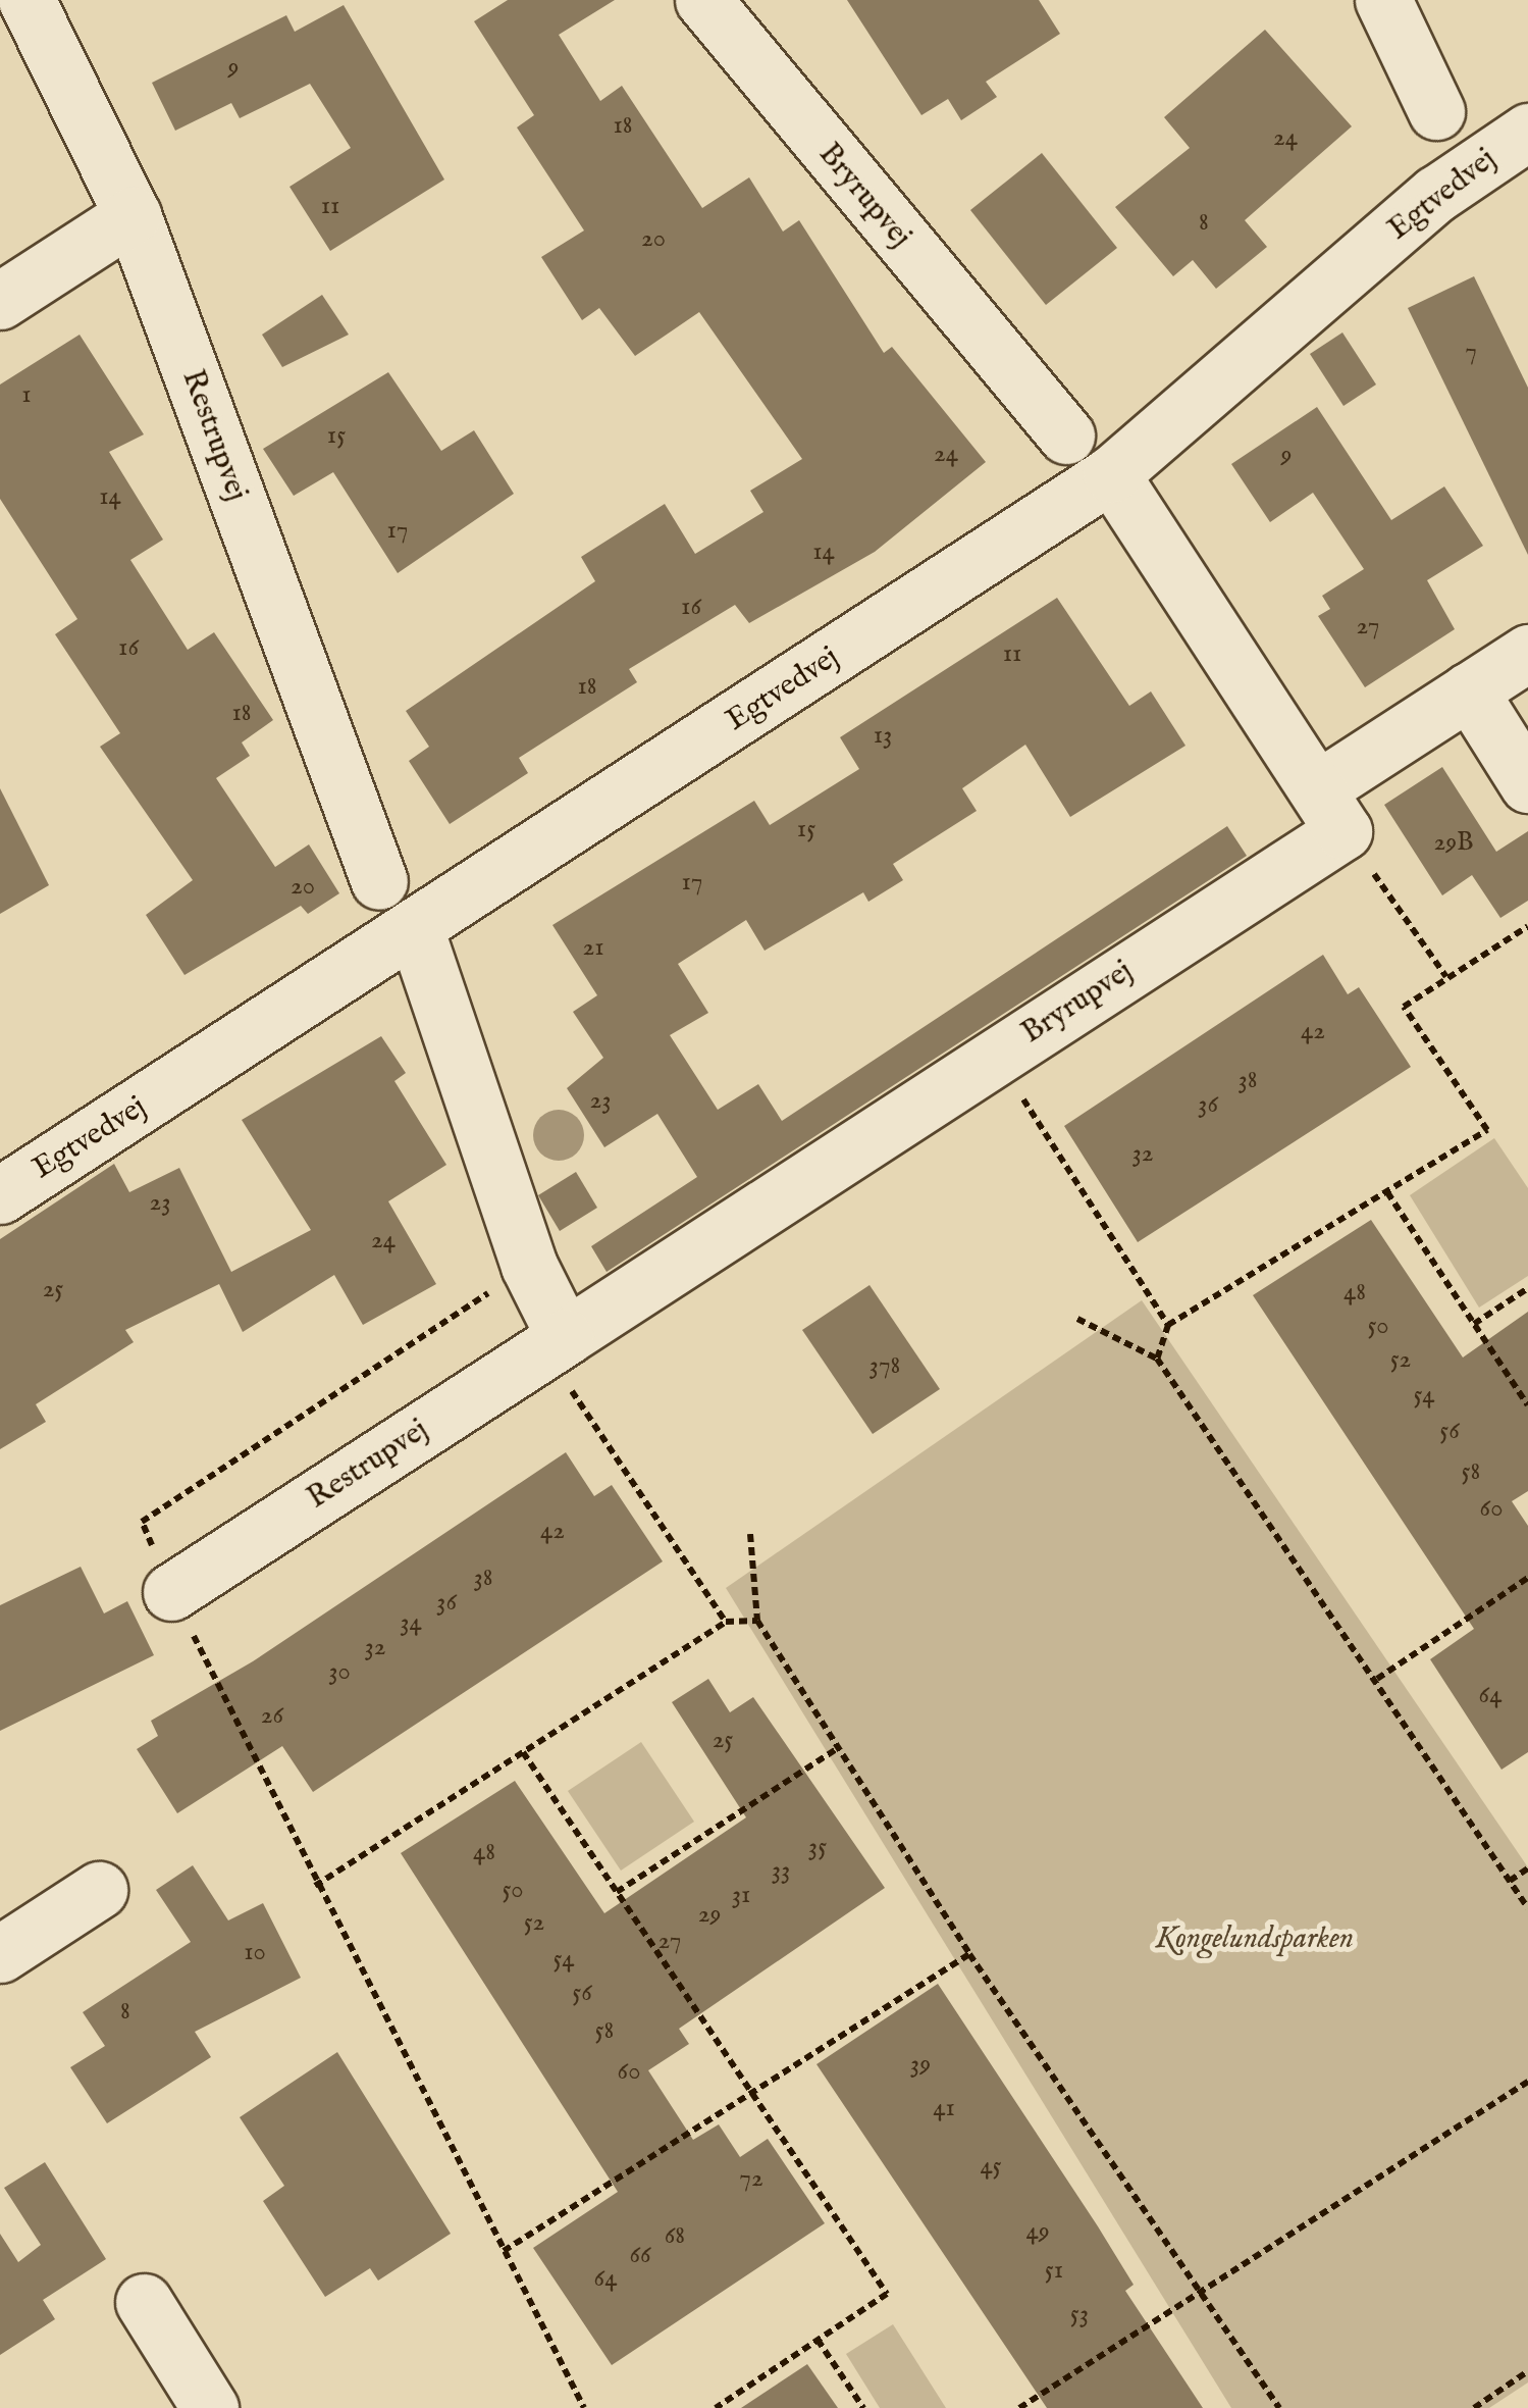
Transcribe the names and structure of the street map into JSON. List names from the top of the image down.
{
  "streets": {
    "street": ["Egtvedvej", "Bryrupvej", "Restrupvej"]
  },
  "crossings": [
    ["Bryrupvej", "Restrupvej"]
  ],
  "parks": ["Kongelundsparken"],
  "house_numbers": [
    "9",
    "18",
    "24",
    "11",
    "8",
    "20",
    "7",
    "1",
    "15",
    "24",
    "9",
    "14",
    "17",
    "14",
    "16",
    "27",
    "16",
    "11",
    "18",
    "18",
    "13",
    "15",
    "29B",
    "17",
    "20",
    "21",
    "42",
    "38",
    "23",
    "36",
    "32",
    "23",
    "24",
    "25",
    "48",
    "50",
    "52",
    "378",
    "54",
    "56",
    "58",
    "60",
    "42",
    "38",
    "36",
    "34",
    "32",
    "30",
    "64",
    "26",
    "25",
    "35",
    "48",
    "33",
    "50",
    "31",
    "29",
    "52",
    "27",
    "10",
    "54",
    "56",
    "8",
    "58",
    "39",
    "60",
    "41",
    "45",
    "72",
    "49",
    "68",
    "66",
    "51",
    "64",
    "53"
  ]
}
